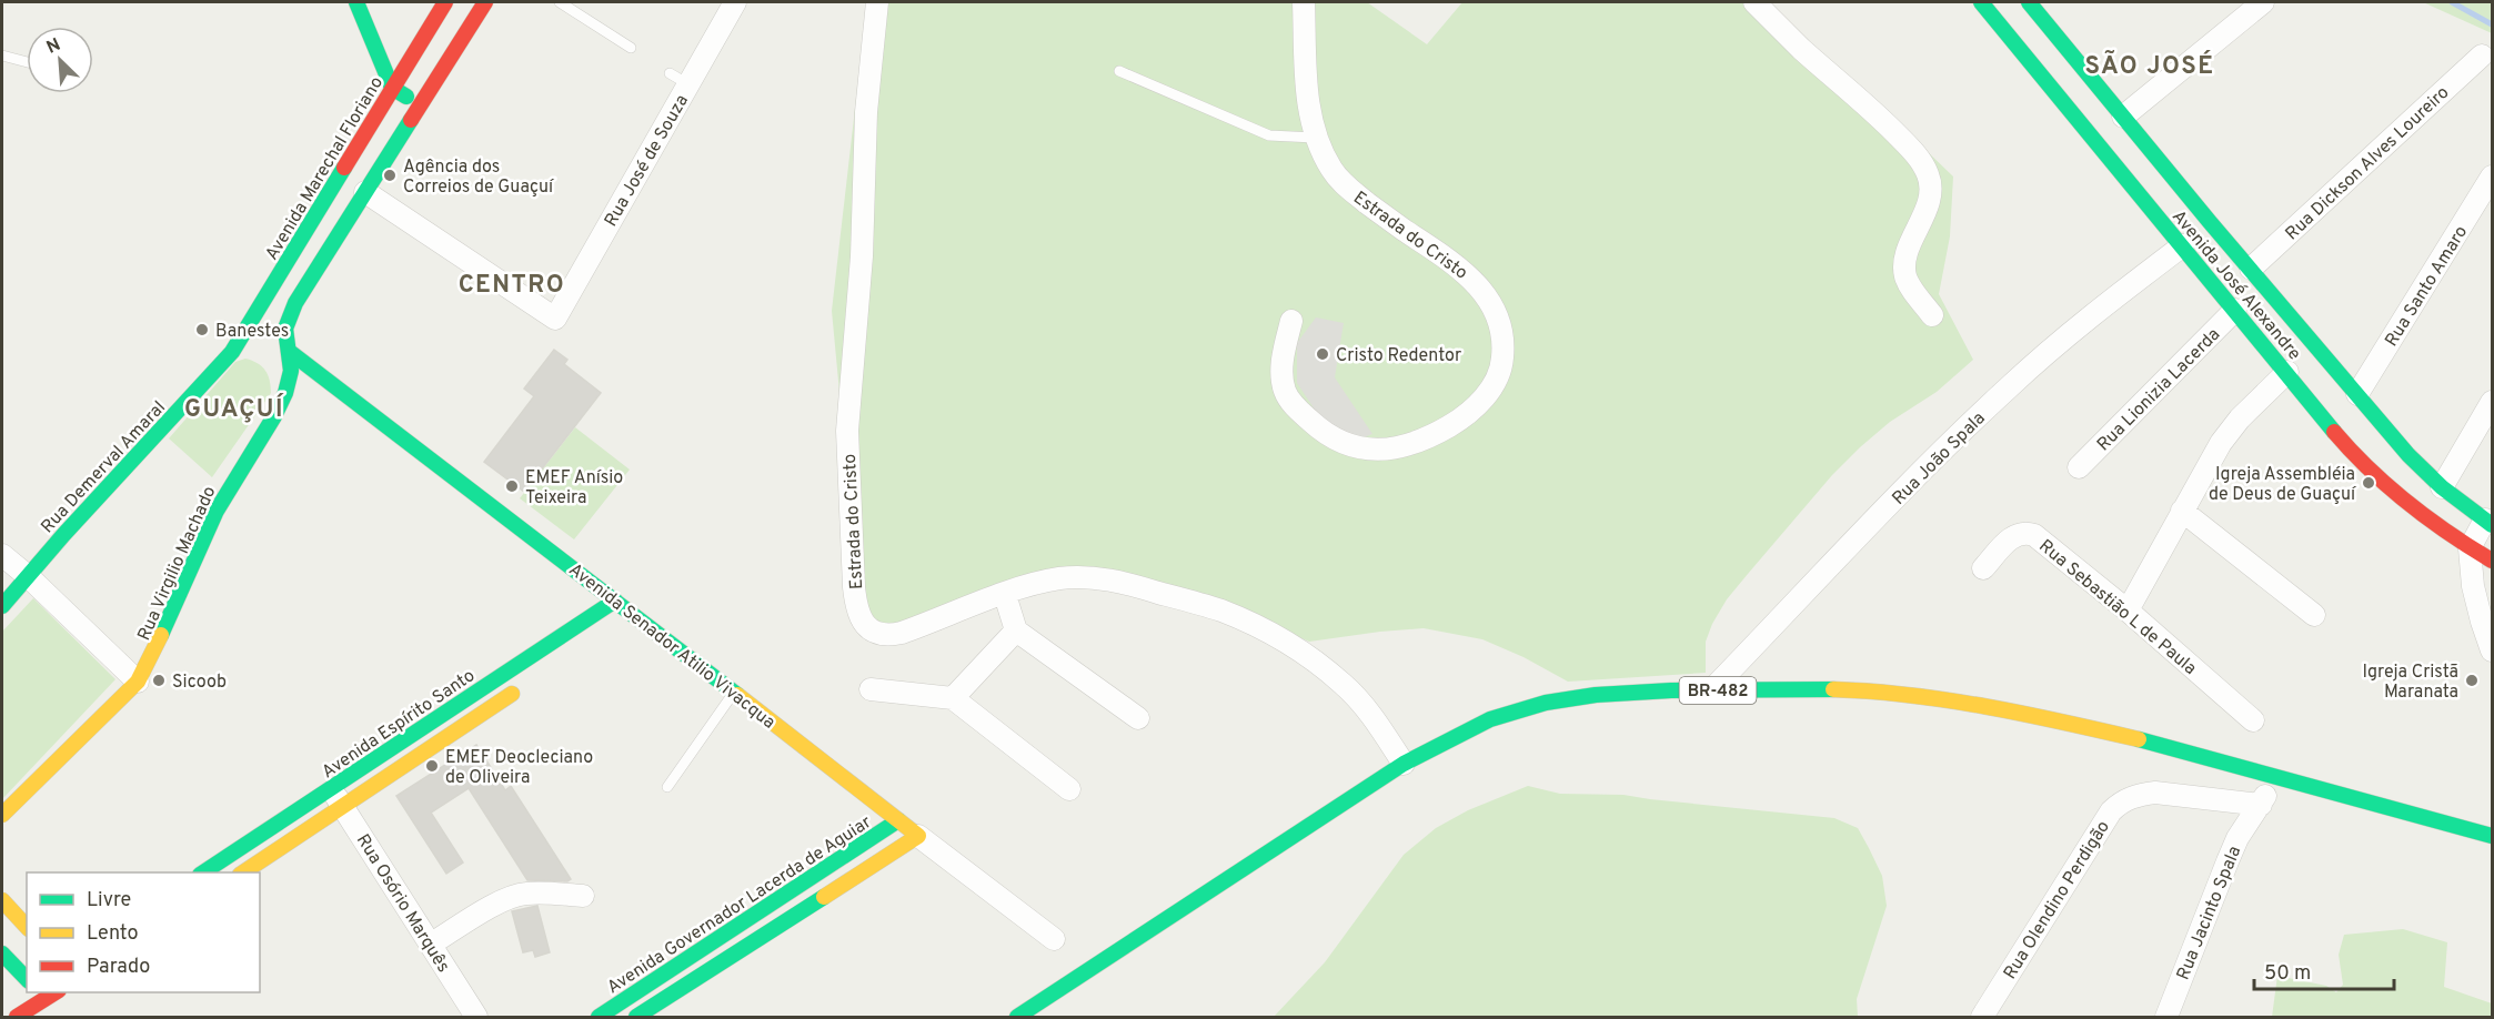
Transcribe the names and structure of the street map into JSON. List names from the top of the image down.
{
  "streets": {
    "main road": [
      "Avenida Marechal Floriano",
      "Avenida José Alexandre",
      "Rua Demerval Amaral",
      "Rua Virgilio Machado",
      "Avenida Senador Atilio Vivacqua",
      "BR-482",
      "Avenida Espírito Santo",
      "Avenida Governador Lacerda de Aguiar"
    ],
    "street": [
      "Rua José de Souza",
      "Rua Dickson Alves Loureiro",
      "Estrada do Cristo",
      "Rua Santo Amaro",
      "Rua Lionizia Lacerda",
      "Rua João Spala",
      "Rua Sebastião L de Paula",
      "Rua Olendino Perdigão",
      "Rua Osório Marquês",
      "Rua Jacinto Spala"
    ]
  },
  "crossings": [
    ["Avenida Marechal Floriano", "Rua Demerval Amaral"],
    ["Estrada do Cristo", "BR-482"],
    ["Avenida José Alexandre", "Rua Lionizia Lacerda"],
    ["Avenida José Alexandre", "Rua João Spala"],
    ["Rua João Spala", "BR-482"],
    ["Rua Virgilio Machado", "Avenida Senador Atilio Vivacqua"],
    ["Avenida Senador Atilio Vivacqua", "Avenida Espírito Santo"],
    ["Avenida Senador Atilio Vivacqua", "Avenida Governador Lacerda de Aguiar"],
    ["BR-482", "Rua Jacinto Spala"],
    ["Avenida Espírito Santo", "Rua Osório Marquês"],
    ["Rua Olendino Perdigão", "Rua Jacinto Spala"]
  ],
  "districts": ["SÃO JOSÉ", "CENTRO", "GUAÇUÍ"],
  "places": [
    "Agência dos Correios de Guaçuí",
    "Banestes",
    "Cristo Redentor",
    "Igreja Assembléia de Deus de Guaçuí",
    "EMEF Anísio Teixeira",
    "Sicoob",
    "Igreja Cristã Maranata",
    "EMEF Deocleciano de Oliveira"
  ],
  "legend": ["Livre", "Lento", "Parado"],
  "scale_bar": "50 m",
  "north": "top left"
}
